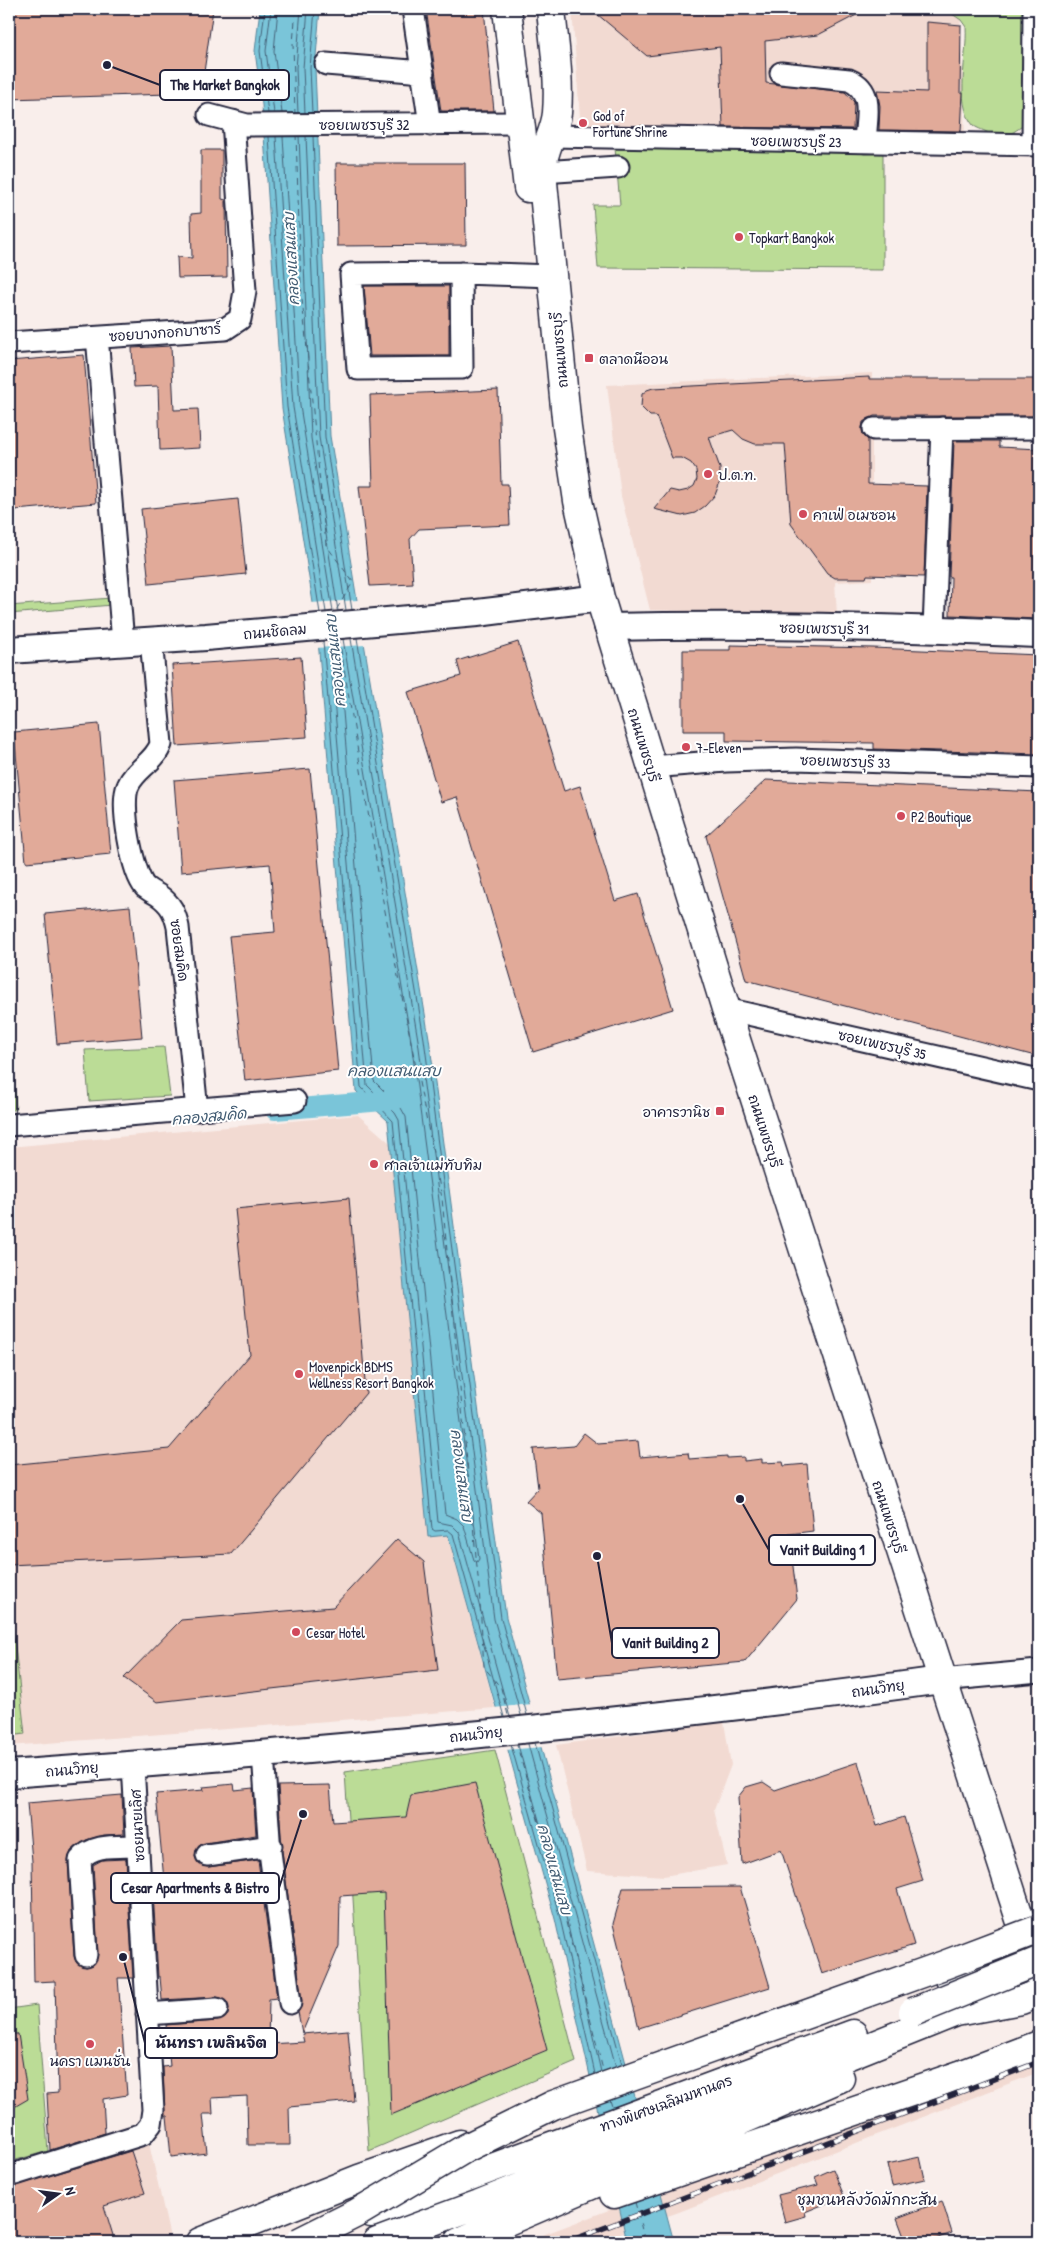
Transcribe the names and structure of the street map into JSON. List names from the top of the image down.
{
  "streets": {
    "main road": ["ถนนเพชรบุรี", "ทางพิเศษเฉลิมมหานคร"],
    "street": [
      "ซอยเพชรบุรี 32",
      "ซอยเพชรบุรี 23",
      "ซอยบางกอกบาซาร์",
      "ซอยเพชรบุรี 31",
      "ถนนชิดลม",
      "ซอยเพชรบุรี 33",
      "ซอยสมคิด",
      "ซอยเพชรบุรี 35",
      "ถนนวิทยุ",
      "ซอยนายเลิศ"
    ]
  },
  "crossings": [
    ["ซอยเพชรบุรี 32", "ซอยบางกอกบาซาร์"],
    ["ซอยเพชรบุรี 32", "ถนนเพชรบุรี"],
    ["ซอยเพชรบุรี 23", "ถนนเพชรบุรี"],
    ["ถนนเพชรบุรี", "ซอยเพชรบุรี 31"],
    ["ถนนเพชรบุรี", "ถนนชิดลม"],
    ["ถนนเพชรบุรี", "ซอยเพชรบุรี 33"],
    ["ถนนเพชรบุรี", "ซอยเพชรบุรี 35"],
    ["ถนนเพชรบุรี", "ถนนวิทยุ"],
    ["ถนนเพชรบุรี", "ทางพิเศษเฉลิมมหานคร"],
    ["ถนนชิดลม", "ซอยสมคิด"],
    ["ถนนวิทยุ", "ซอยนายเลิศ"]
  ],
  "districts": ["ชุมชนหลังวัดมักกะสัน"],
  "water": ["คลองแสนแสบ", "คลองสมคิด"],
  "places": {
    "other": [
      "The Market Bangkok",
      "God of Fortune Shrine",
      "Topkart Bangkok",
      "ป.ต.ท.",
      "คาเฟ่ อเมซอน",
      "7-Eleven",
      "P2 Boutique",
      "ศาลเจ้าแม่ทับทิม",
      "Movenpick BDMS Wellness Resort Bangkok",
      "Vanit Building 1",
      "Vanit Building 2",
      "Cesar Hotel",
      "Cesar Apartments & Bistro",
      "นันทรา เพลินจิต",
      "นครา แมนชั่น"
    ],
    "transit": ["ตลาดนีออน", "อาคารวานิช"]
  },
  "north": "right"
}
